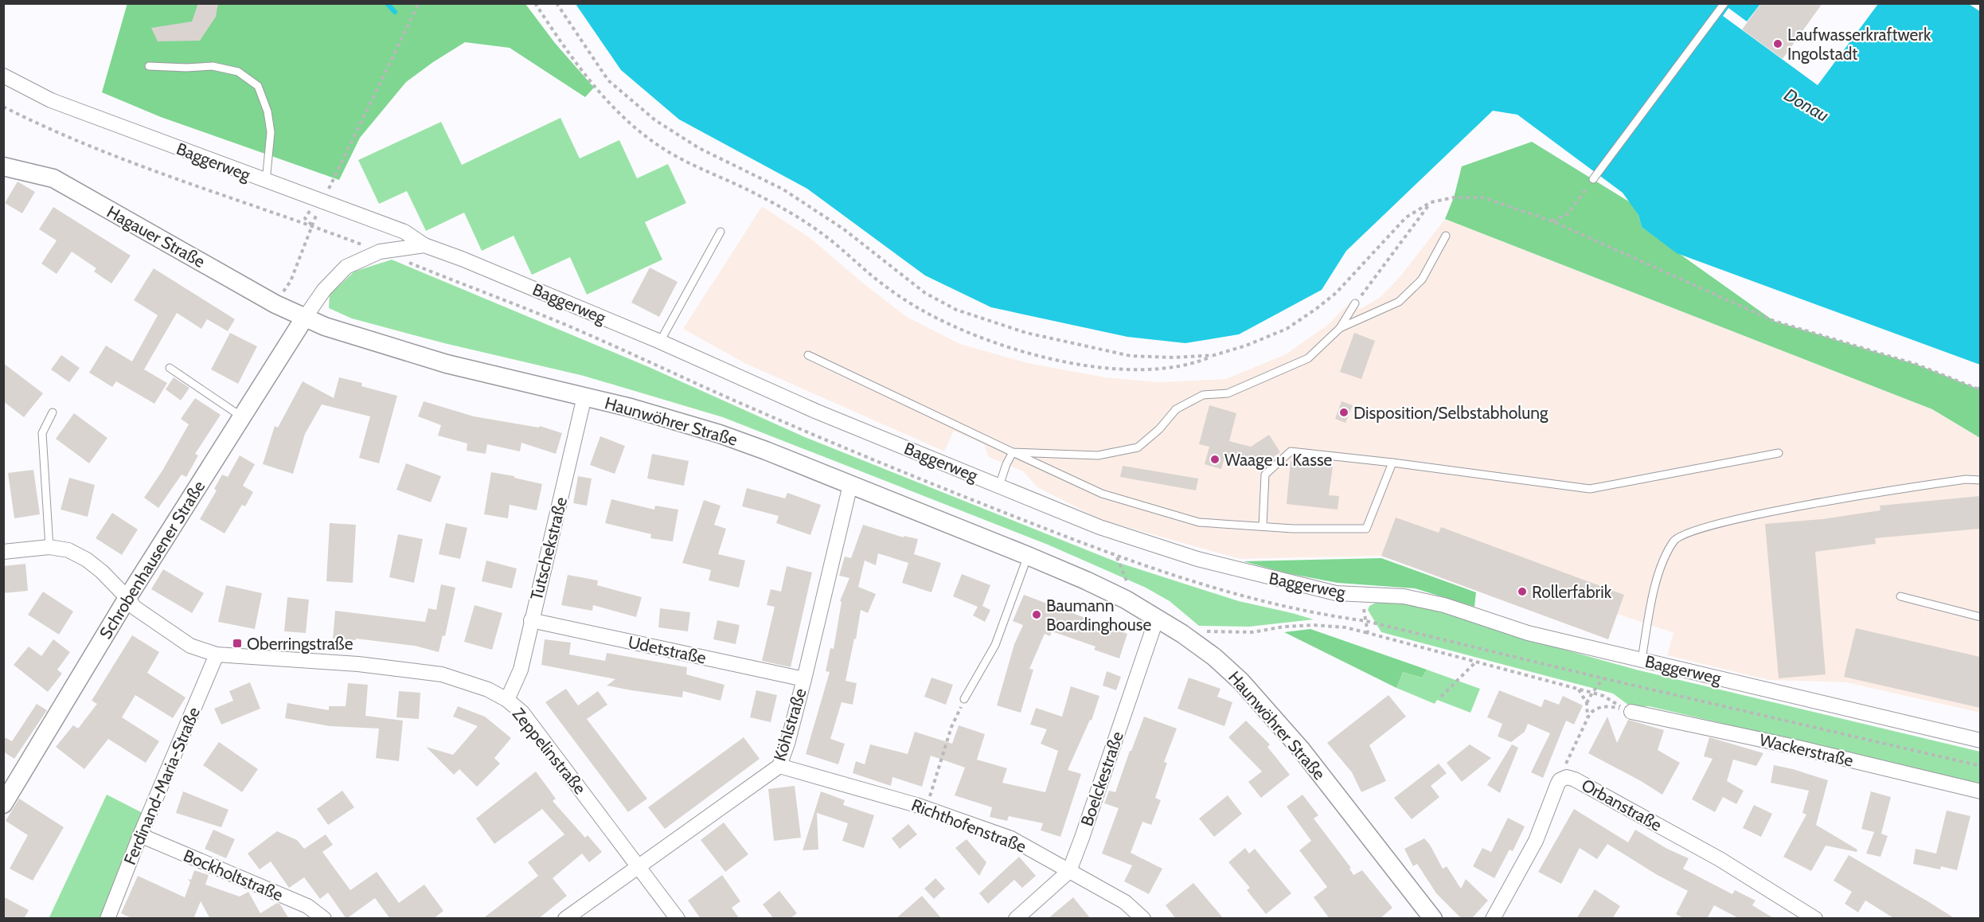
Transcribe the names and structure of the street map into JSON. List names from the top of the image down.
{
  "streets": {
    "street": [
      "Baggerweg",
      "Hagauer Straße",
      "Haunwöhrer Straße",
      "Tutschekstraße",
      "Schrobenhausener Straße",
      "Udetstraße",
      "Köhlstraße",
      "Wackerstraße",
      "Zeppelinstraße",
      "Boelckestraße",
      "Ferdinand-Maria-Straße",
      "Orbanstraße",
      "Richthofenstraße",
      "Bockholtstraße"
    ]
  },
  "crossings": [
    ["Baggerweg", "Hagauer Straße"],
    ["Baggerweg", "Haunwöhrer Straße"],
    ["Baggerweg", "Schrobenhausener Straße"],
    ["Hagauer Straße", "Haunwöhrer Straße"],
    ["Hagauer Straße", "Schrobenhausener Straße"],
    ["Haunwöhrer Straße", "Tutschekstraße"],
    ["Haunwöhrer Straße", "Schrobenhausener Straße"],
    ["Haunwöhrer Straße", "Köhlstraße"],
    ["Haunwöhrer Straße", "Boelckestraße"],
    ["Tutschekstraße", "Udetstraße"],
    ["Tutschekstraße", "Zeppelinstraße"],
    ["Schrobenhausener Straße", "Zeppelinstraße"],
    ["Udetstraße", "Köhlstraße"],
    ["Köhlstraße", "Zeppelinstraße"],
    ["Köhlstraße", "Richthofenstraße"],
    ["Zeppelinstraße", "Ferdinand-Maria-Straße"],
    ["Boelckestraße", "Richthofenstraße"],
    ["Ferdinand-Maria-Straße", "Bockholtstraße"]
  ],
  "water": ["Donau"],
  "places": {
    "other": [
      "Laufwasserkraftwerk Ingolstadt",
      "Disposition/Selbstabholung",
      "Waage u. Kasse",
      "Rollerfabrik",
      "Baumann Boardinghouse"
    ],
    "transit": ["Oberringstraße"]
  }
}
